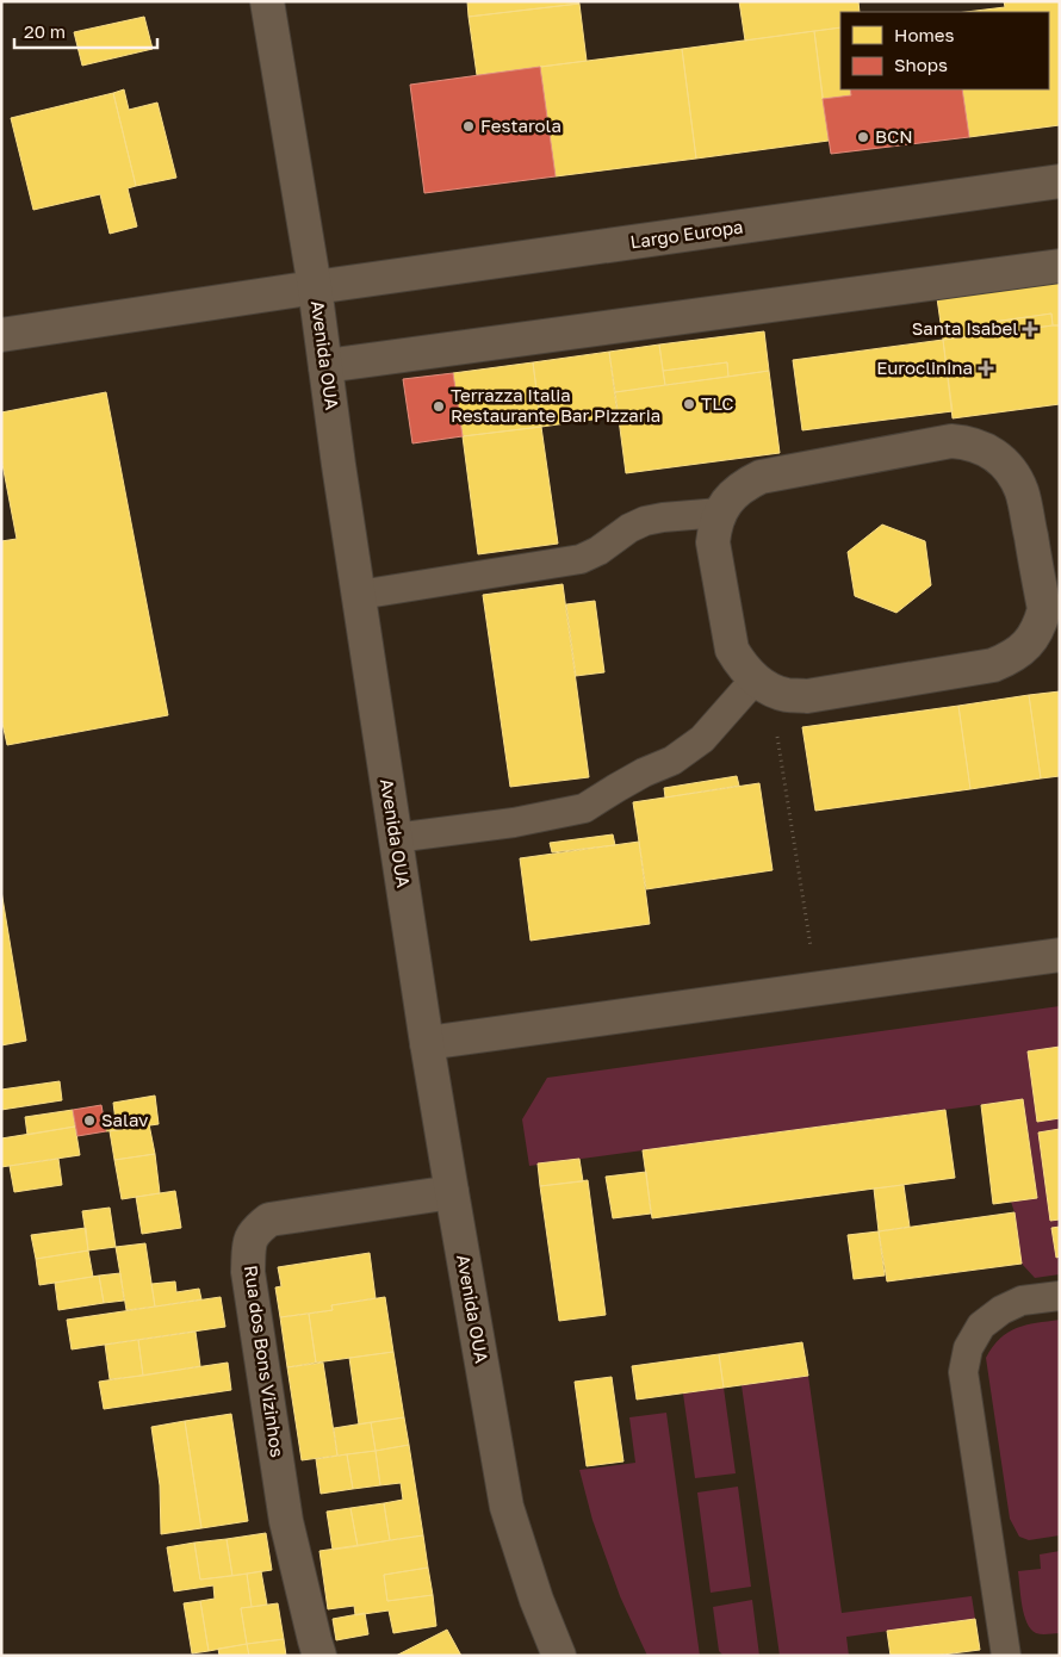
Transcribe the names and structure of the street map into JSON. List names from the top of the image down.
{
  "streets": {
    "street": ["Largo Europa", "Avenida OUA", "Rua dos Bons Vizinhos"]
  },
  "crossings": [
    ["Largo Europa", "Avenida OUA"],
    ["Avenida OUA", "Rua dos Bons Vizinhos"]
  ],
  "places": {
    "other": [
      "Festarola",
      "BCN",
      "TLC",
      "Terrazza Italia Restaurante Bar Pizzaria",
      "Salav"
    ],
    "health": ["Santa Isabel", "Euroclinina"]
  },
  "legend": ["Homes", "Shops"],
  "scale_bar": "20 m"
}
